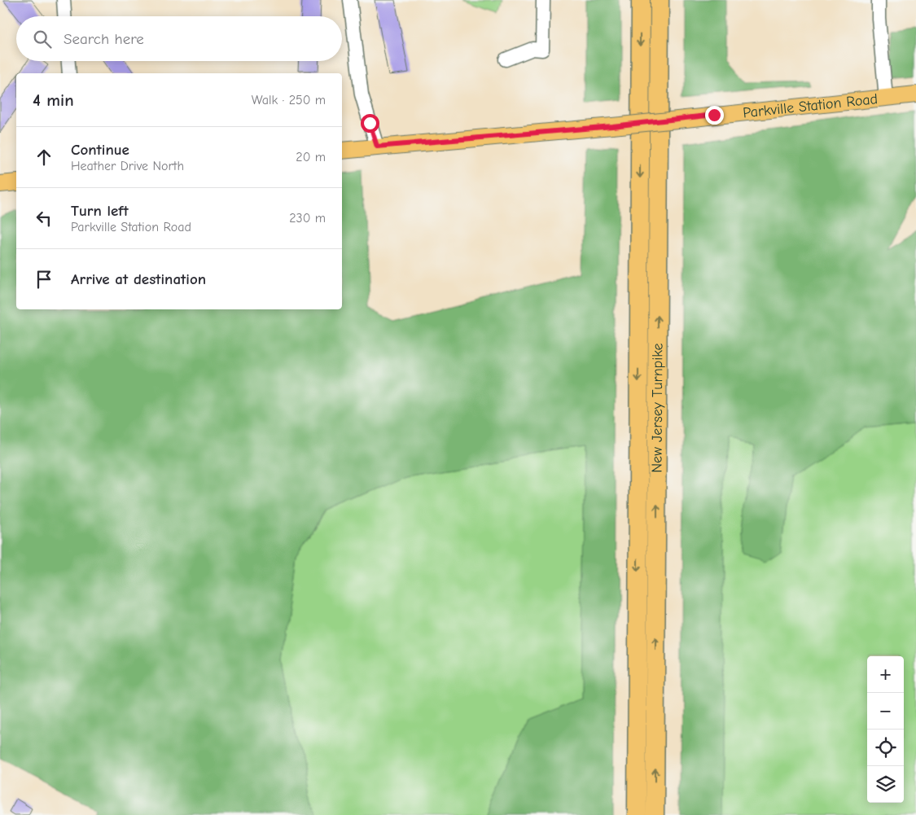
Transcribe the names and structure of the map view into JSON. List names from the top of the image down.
{
  "streets": {
    "highway": ["New Jersey Turnpike"],
    "main road": ["Parkville Station Road"]
  },
  "page": {
    "search": "Search here",
    "heading": ["4 min", "Walk · 250 m"],
    "list": [
      ["Continue", "Heather Drive North", "20 m"],
      ["Turn left", "Parkville Station Road", "230 m"],
      "Arrive at destination"
    ],
    "map_buttons": ["+", "−"]
  }
}
